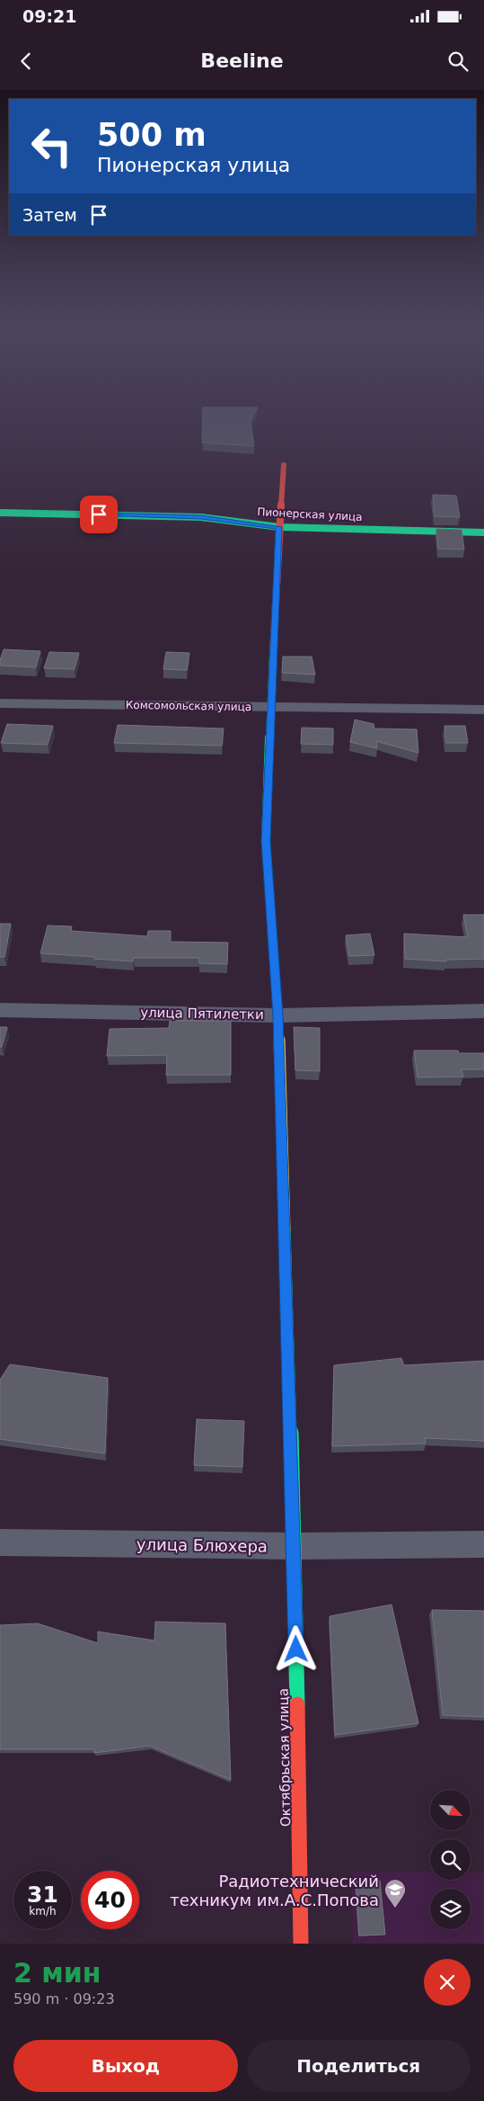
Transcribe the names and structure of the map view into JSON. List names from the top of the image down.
{
  "streets": {
    "street": [
      "Пионерская улица",
      "Комсомольская улица",
      "улица Пятилетки",
      "улица Блюхера",
      "Октябрьская улица"
    ]
  },
  "crossings": [
    ["Пионерская улица", "Октябрьская улица"],
    ["Комсомольская улица", "Октябрьская улица"],
    ["улица Пятилетки", "Октябрьская улица"],
    ["улица Блюхера", "Октябрьская улица"]
  ],
  "places": {
    "school or university": ["Радиотехнический техникум им.А.С.Попова"]
  },
  "north": "bottom right",
  "page": {
    "status": "09:21",
    "header": "Beeline",
    "turn": ["500 m", "Пионерская улица"],
    "then": "Затем",
    "speed": "31 km/h",
    "limit": "40",
    "heading": ["2 мин", "590 m · 09:23"],
    "buttons": ["Выход", "Поделиться"]
  }
}
